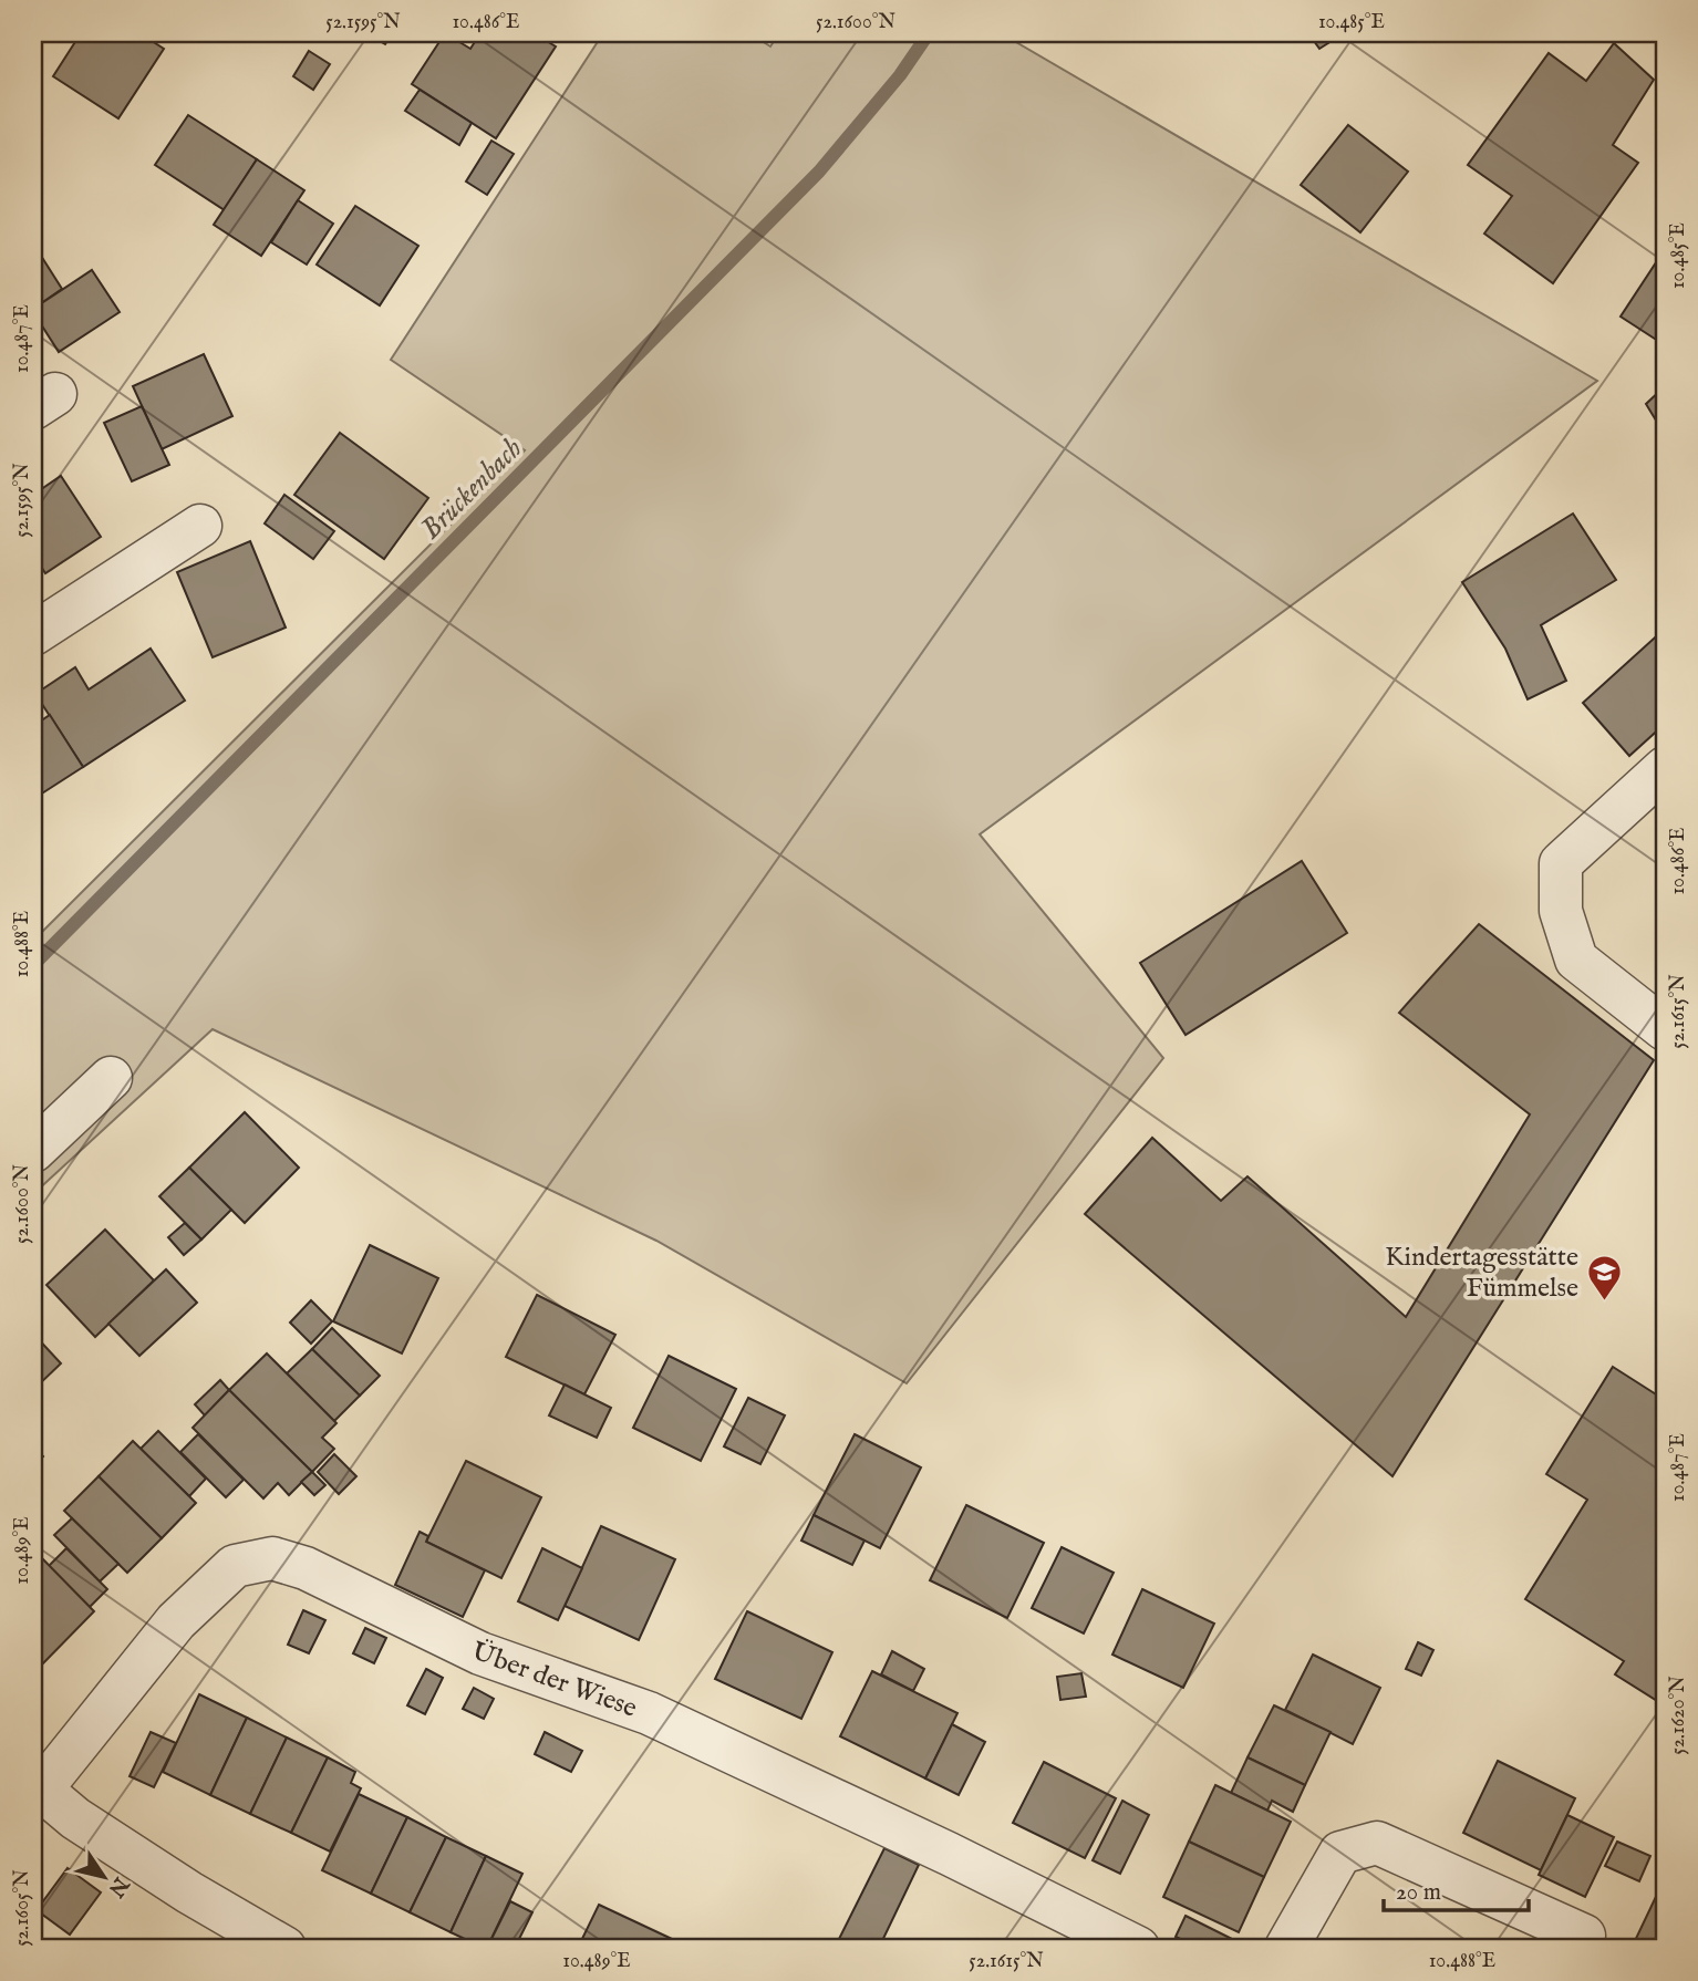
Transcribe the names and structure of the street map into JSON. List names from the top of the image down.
{
  "streets": {
    "street": ["Über der Wiese"]
  },
  "water": ["Brückenbach"],
  "places": {
    "school or university": ["Kindertagesstätte Fümmelse"]
  },
  "scale_bar": "20 m",
  "north": "bottom right",
  "coordinates": [
    "52.1595°N",
    "10.486°E",
    "52.1600°N",
    "10.485°E",
    "10.487°E",
    "10.488°E",
    "52.1615°N",
    "10.489°E",
    "52.1620°N",
    "52.1605°N"
  ]
}
